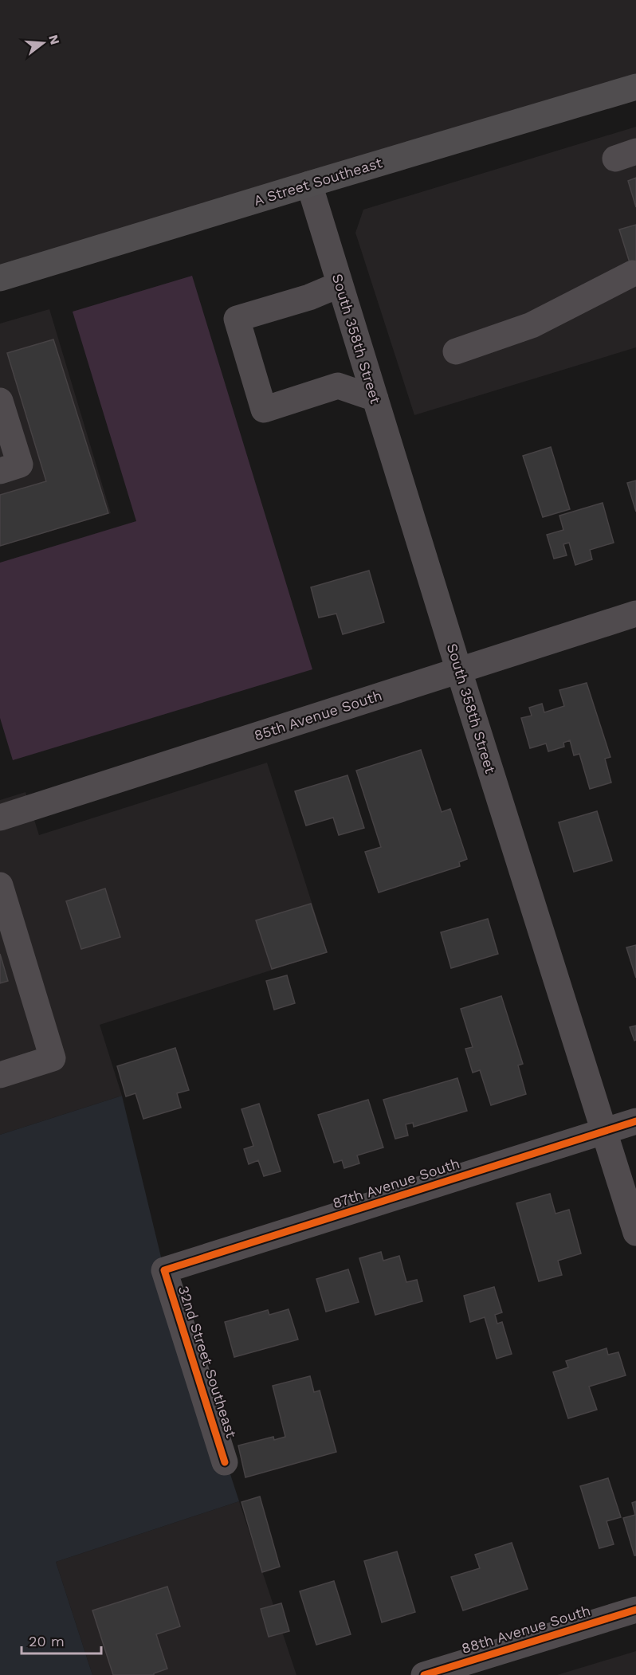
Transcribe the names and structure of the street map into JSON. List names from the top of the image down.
{
  "streets": {
    "main road": ["A Street Southeast"],
    "street": [
      "South 358th Street",
      "85th Avenue South",
      "87th Avenue South",
      "32nd Street Southeast",
      "88th Avenue South"
    ]
  },
  "crossings": [
    ["A Street Southeast", "South 358th Street"],
    ["South 358th Street", "85th Avenue South"],
    ["South 358th Street", "87th Avenue South"],
    ["87th Avenue South", "32nd Street Southeast"]
  ],
  "scale_bar": "20 m",
  "north": "right"
}
